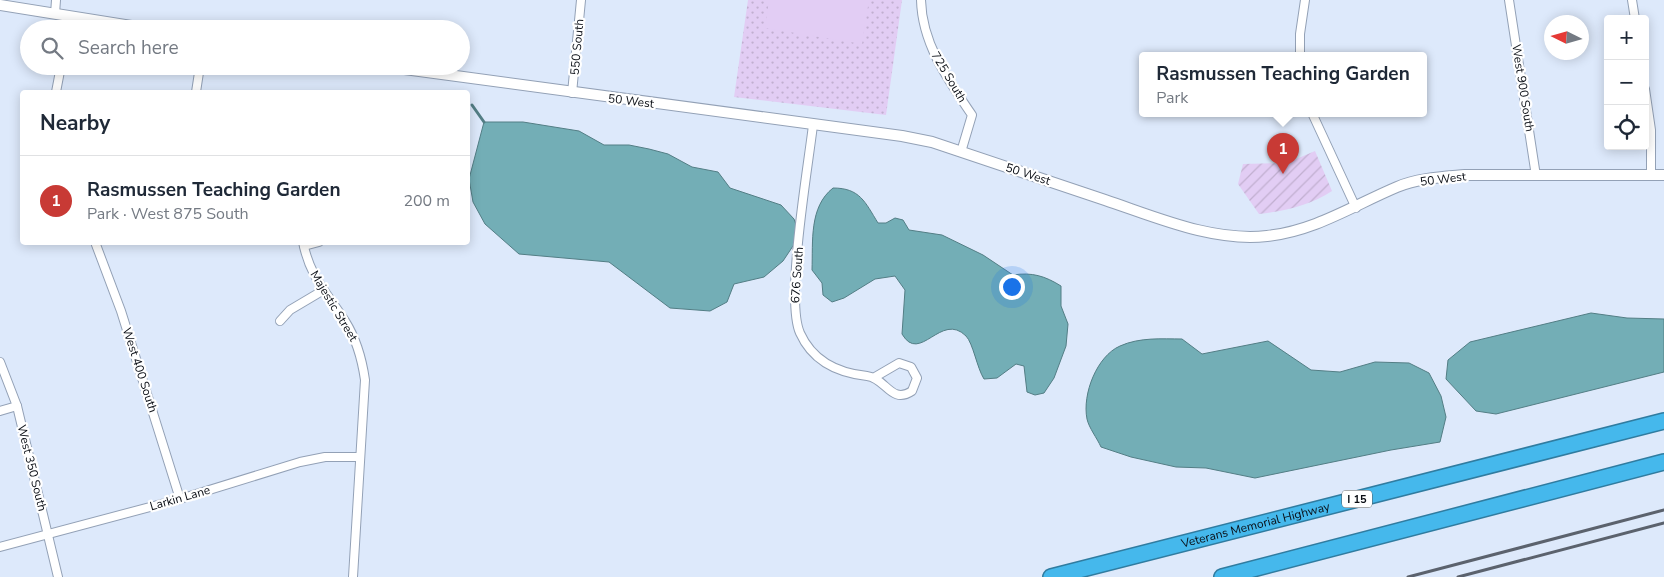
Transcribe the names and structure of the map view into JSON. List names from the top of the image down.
{
  "streets": {
    "highway": ["I 15", "Veterans Memorial Highway"],
    "street": [
      "550 South",
      "725 South",
      "West 900 South",
      "50 West",
      "676 South",
      "Majestic Street",
      "West 400 South",
      "West 350 South",
      "Larkin Lane"
    ]
  },
  "crossings": [
    ["550 South", "50 West"],
    ["725 South", "50 West"],
    ["West 900 South", "50 West"],
    ["50 West", "676 South"],
    ["Majestic Street", "Larkin Lane"],
    ["West 400 South", "Larkin Lane"],
    ["West 350 South", "Larkin Lane"]
  ],
  "north": "left",
  "page": {
    "map_buttons": ["+", "−"],
    "search": "Search here",
    "popup": ["Rasmussen Teaching Garden", "Park"],
    "heading": "Nearby",
    "pins": "1",
    "list": [
      {
        "mark": "1",
        "name": "Rasmussen Teaching Garden",
        "note": "Park · West 875 South",
        "value": "200 m"
      }
    ]
  }
}
